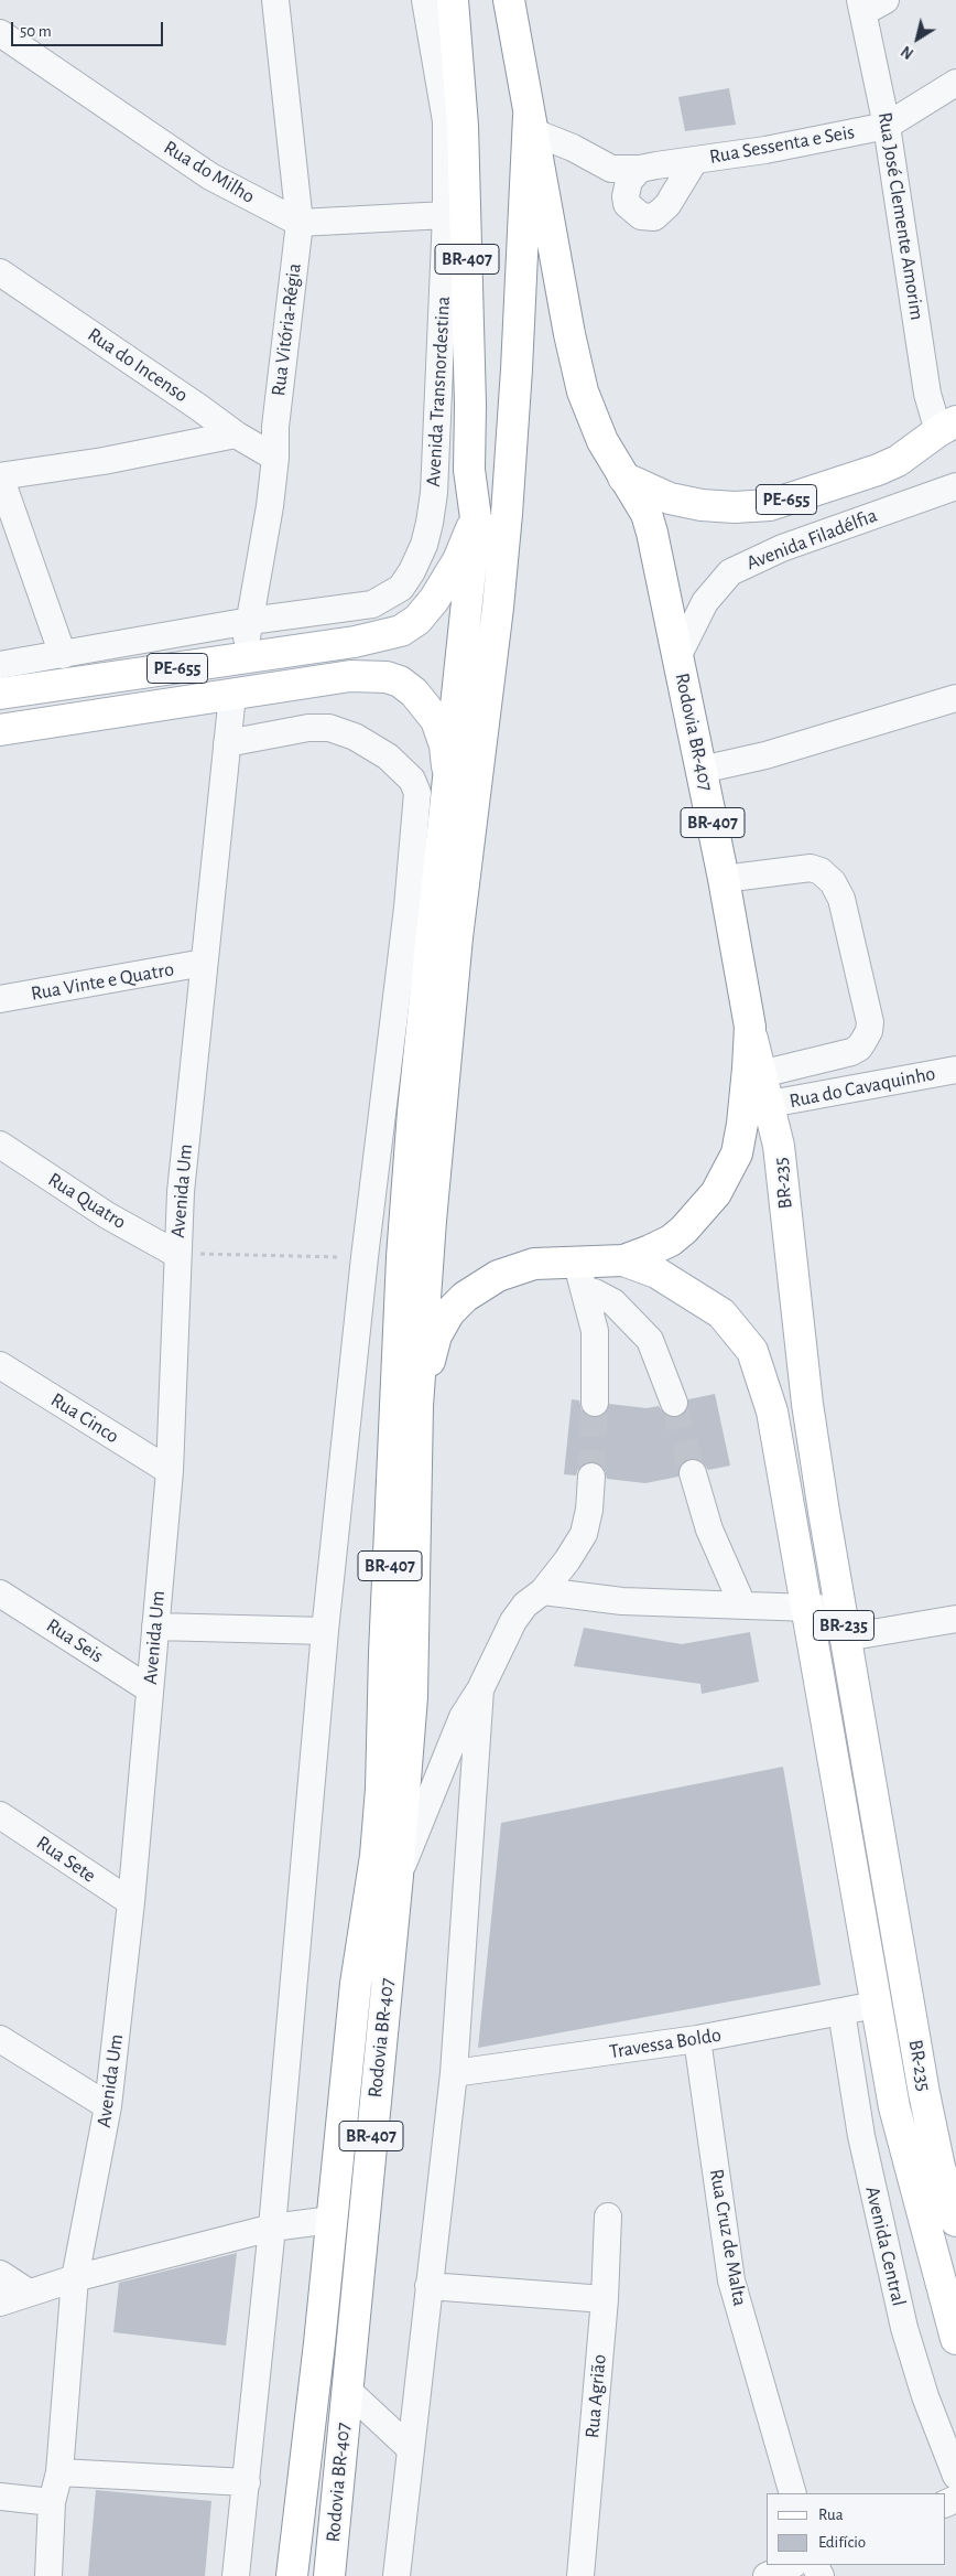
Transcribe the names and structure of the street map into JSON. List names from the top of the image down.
{
  "streets": {
    "main road": [
      "BR-407",
      "PE-655",
      "Rodovia BR-407",
      "BR-235"
    ],
    "street": [
      "Rua Sessenta e Seis",
      "Rua do Milho",
      "Rua José Clemente Amorim",
      "Rua Vitória-Régia",
      "Rua do Incenso",
      "Avenida Transnordestina",
      "Avenida Filadélfia",
      "Rua Vinte e Quatro",
      "Rua do Cavaquinho",
      "Avenida Um",
      "Rua Quatro",
      "Rua Cinco",
      "Rua Seis",
      "Rua Sete",
      "Travessa Boldo",
      "Rua Cruz de Malta",
      "Avenida Central",
      "Rua Agrião"
    ]
  },
  "crossings": [
    ["Rua Sessenta e Seis", "Rua José Clemente Amorim"],
    ["Rua do Milho", "Rua Vitória-Régia"],
    ["Rua José Clemente Amorim", "PE-655"],
    ["BR-407", "PE-655"],
    ["BR-407", "Rodovia BR-407"],
    ["Rua Vitória-Régia", "Rua do Incenso"],
    ["Rua Vitória-Régia", "Avenida Transnordestina"],
    ["Rua Vitória-Régia", "PE-655"],
    ["PE-655", "Rodovia BR-407"],
    ["PE-655", "Avenida Um"],
    ["Avenida Filadélfia", "Rodovia BR-407"],
    ["Rodovia BR-407", "BR-235"],
    ["Rua Vinte e Quatro", "Avenida Um"],
    ["Rua do Cavaquinho", "BR-235"],
    ["BR-235", "Travessa Boldo"],
    ["Avenida Um", "Rua Quatro"],
    ["Avenida Um", "Rua Cinco"],
    ["Avenida Um", "Rua Seis"],
    ["Avenida Um", "Rua Sete"],
    ["Travessa Boldo", "Rua Cruz de Malta"],
    ["Travessa Boldo", "Avenida Central"]
  ],
  "legend": ["Rua", "Edifício"],
  "scale_bar": "50 m",
  "north": "bottom left"
}
